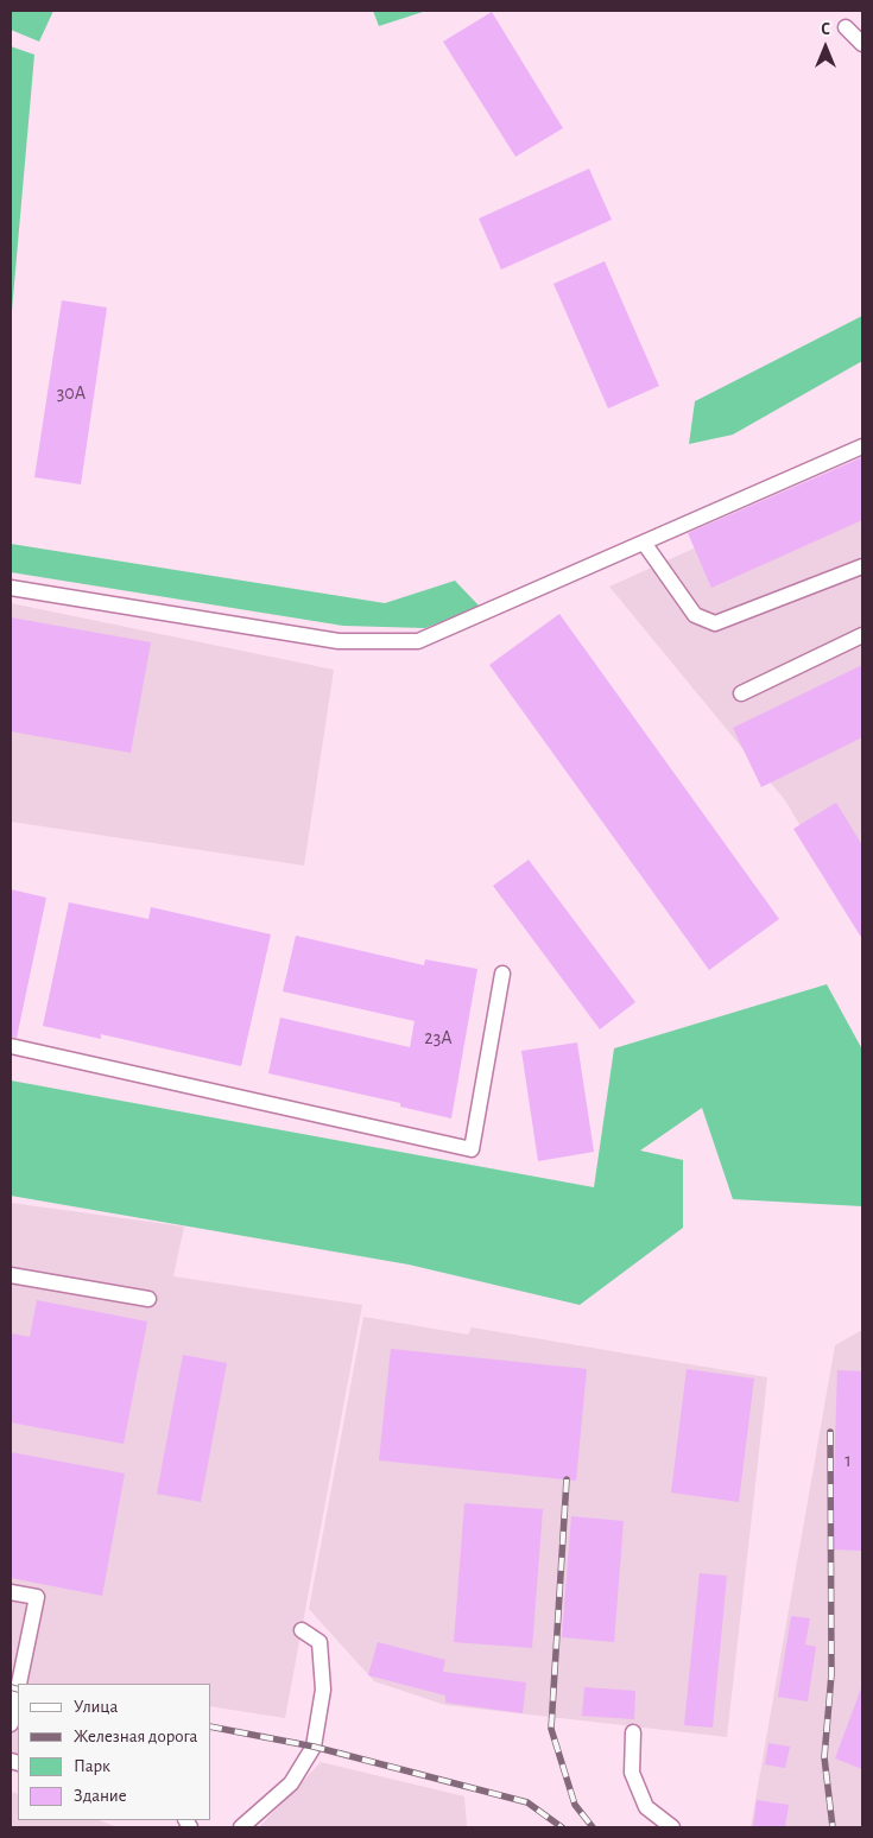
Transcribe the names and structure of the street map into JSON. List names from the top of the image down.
{
  "house_numbers": ["30А", "23А", "1"],
  "legend": [
    "Улица",
    "Железная дорога",
    "Парк",
    "Здание"
  ],
  "north": "top"
}
